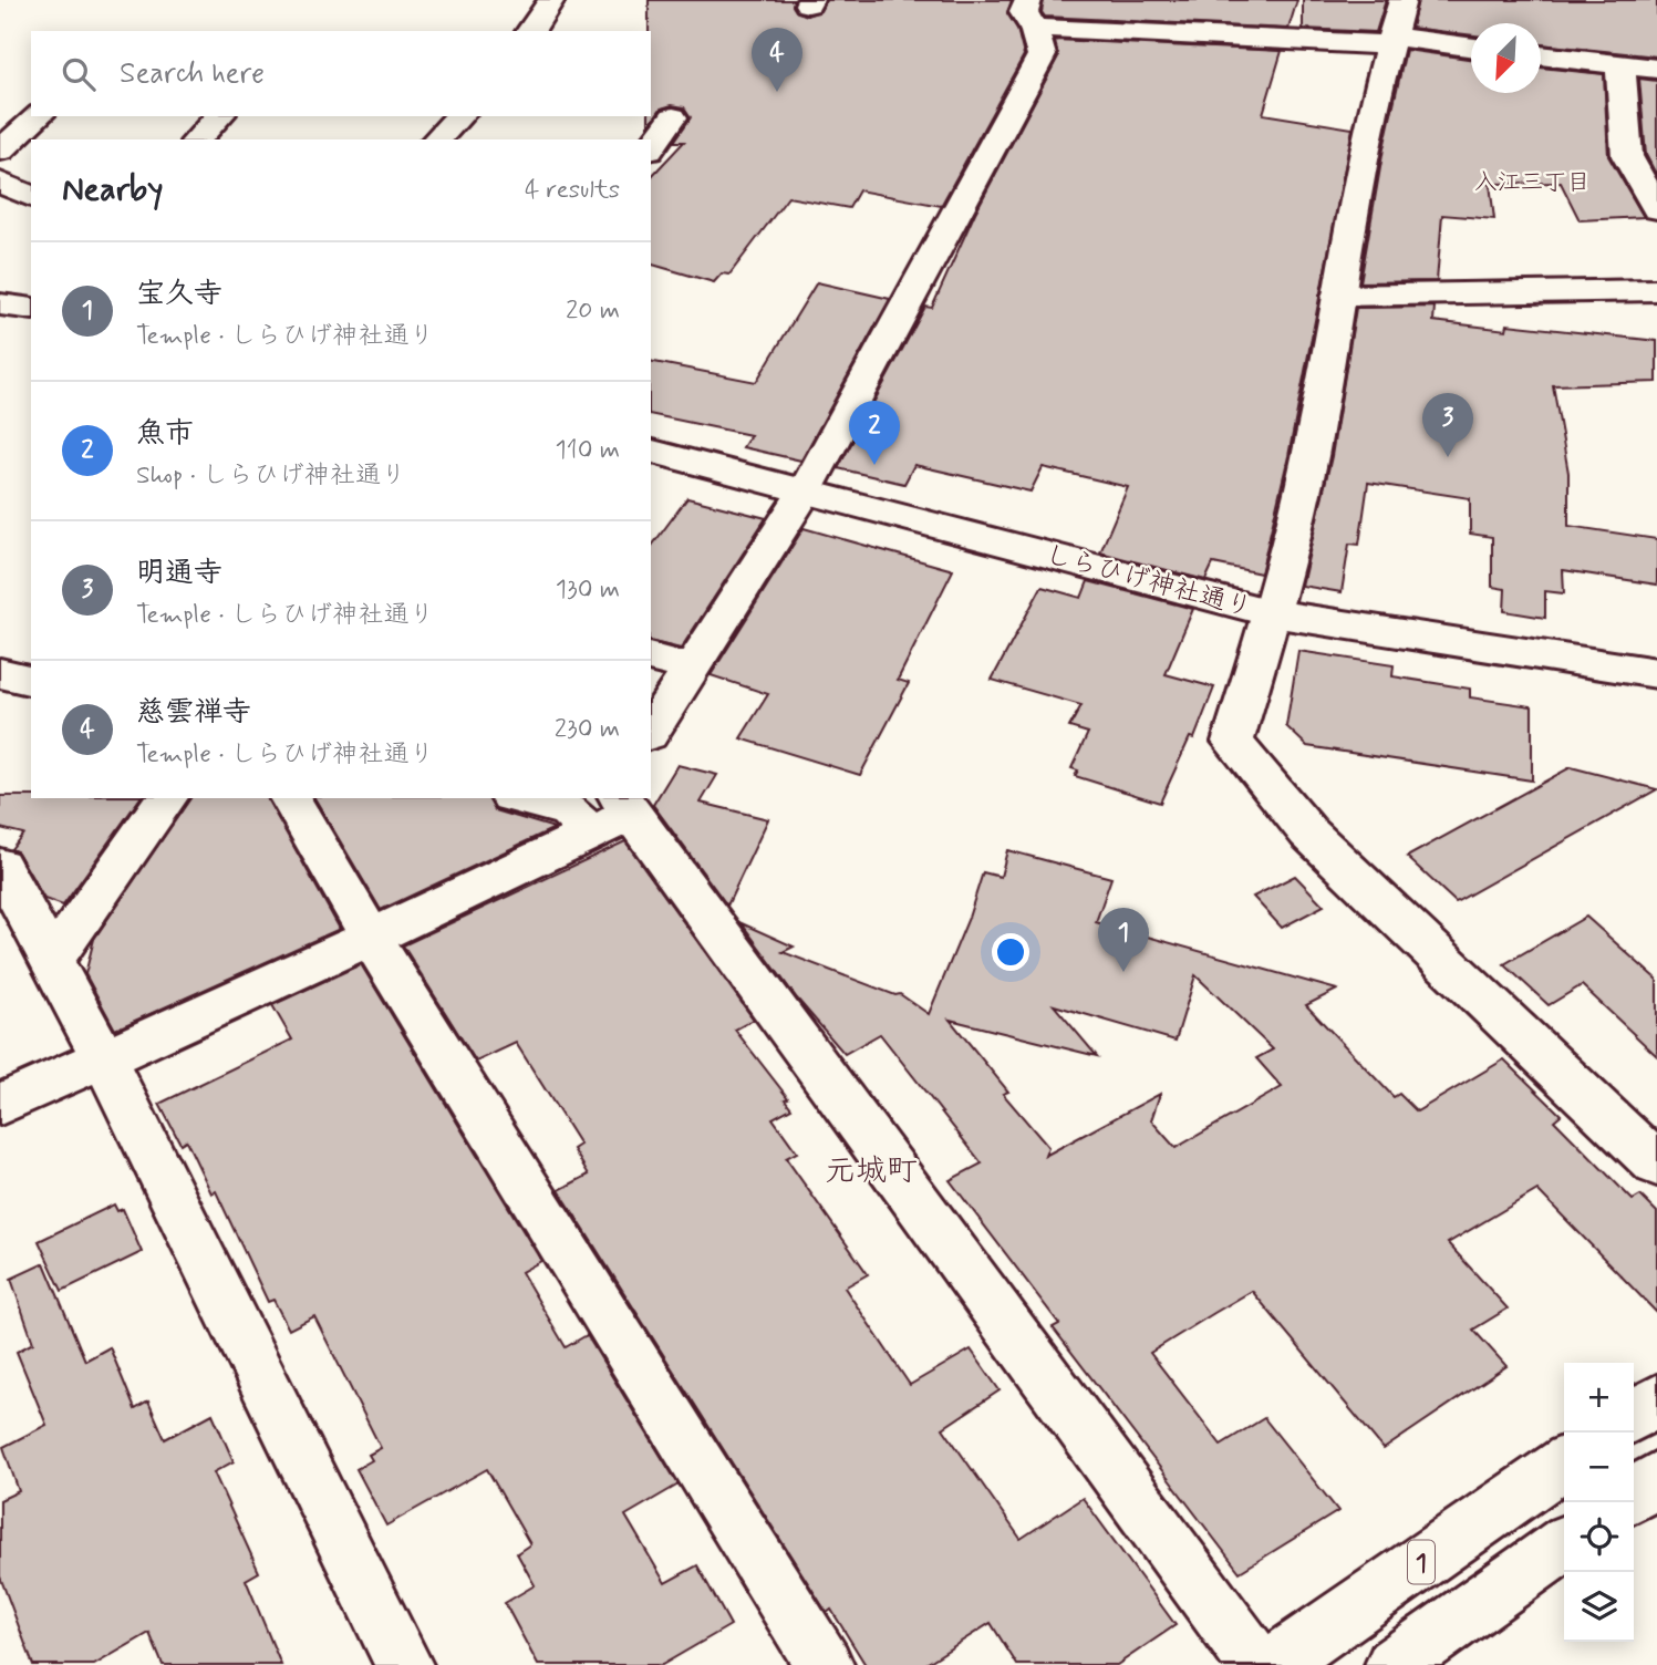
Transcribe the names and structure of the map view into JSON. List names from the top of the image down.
{
  "streets": {
    "main road": ["しらひげ神社通り", "1"]
  },
  "districts": ["入江三丁目", "元城町"],
  "north": "bottom left",
  "page": {
    "pins": [
      "4",
      "3",
      "2",
      "1"
    ],
    "search": "Search here",
    "heading": ["Nearby", "4 results"],
    "list": [
      {
        "mark": "1",
        "name": "宝久寺",
        "note": "Temple · しらひげ神社通り",
        "value": "20 m"
      },
      {
        "mark": "2",
        "name": "魚市",
        "note": "Shop · しらひげ神社通り",
        "value": "110 m"
      },
      {
        "mark": "3",
        "name": "明通寺",
        "note": "Temple · しらひげ神社通り",
        "value": "130 m"
      },
      {
        "mark": "4",
        "name": "慈雲禅寺",
        "note": "Temple · しらひげ神社通り",
        "value": "230 m"
      }
    ],
    "map_buttons": ["+", "−"]
  }
}
